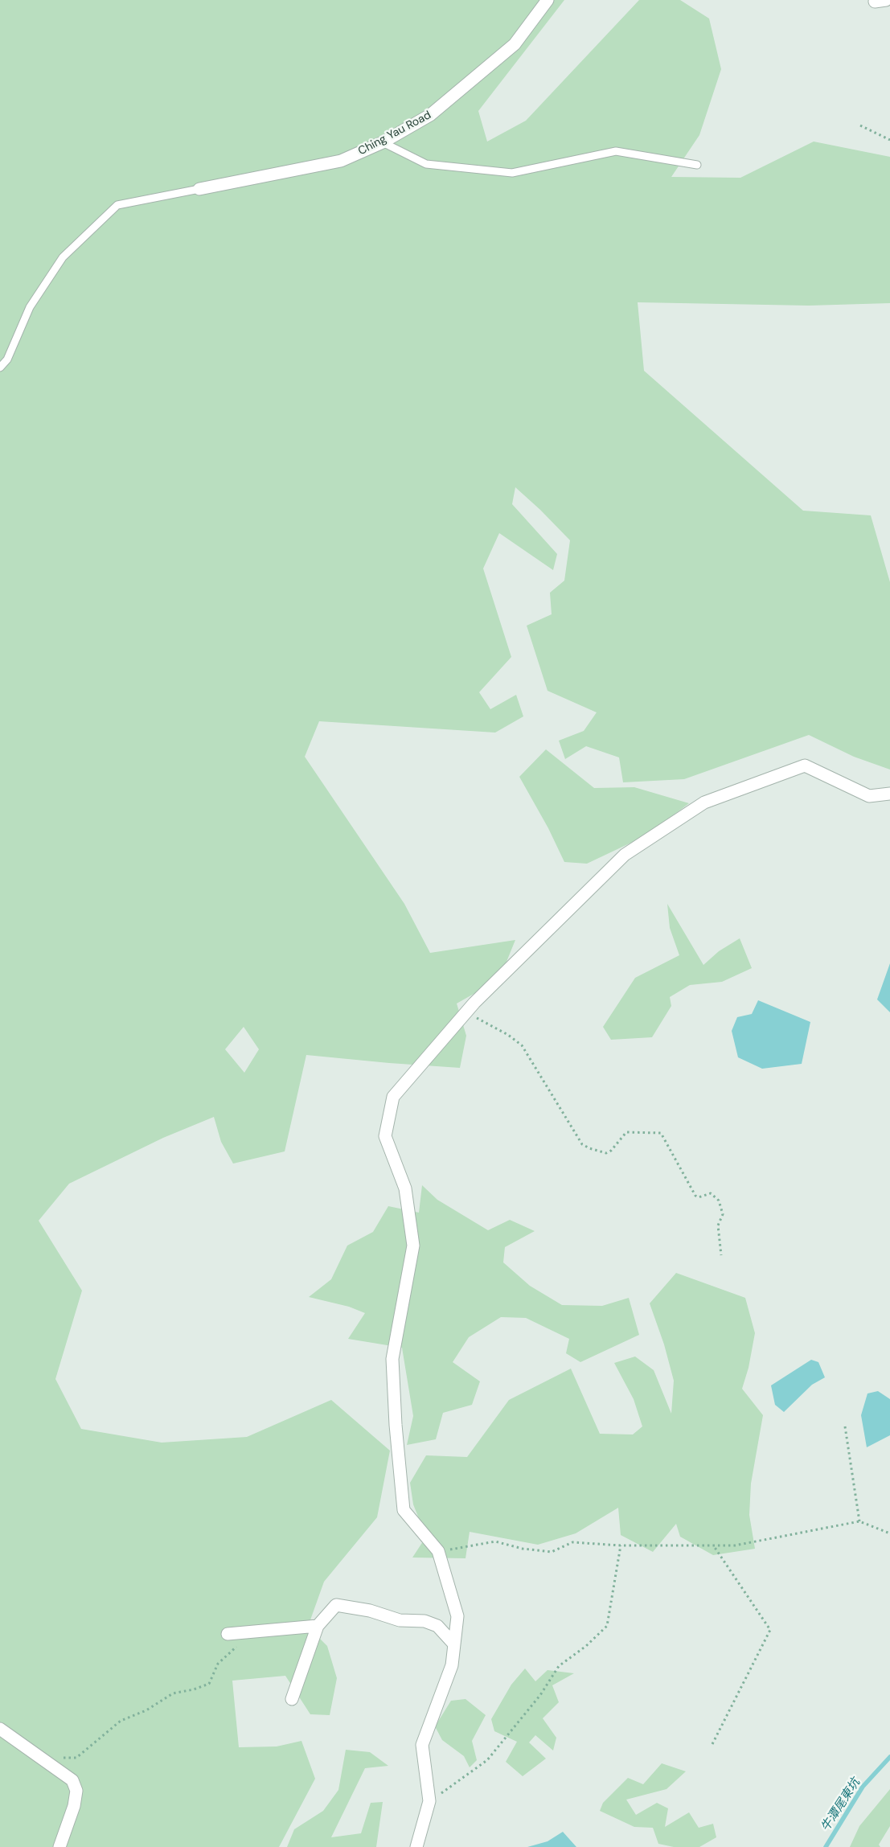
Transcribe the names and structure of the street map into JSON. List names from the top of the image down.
{
  "streets": {
    "street": ["Ching Yau Road"]
  },
  "water": ["牛潭尾東坑"]
}
